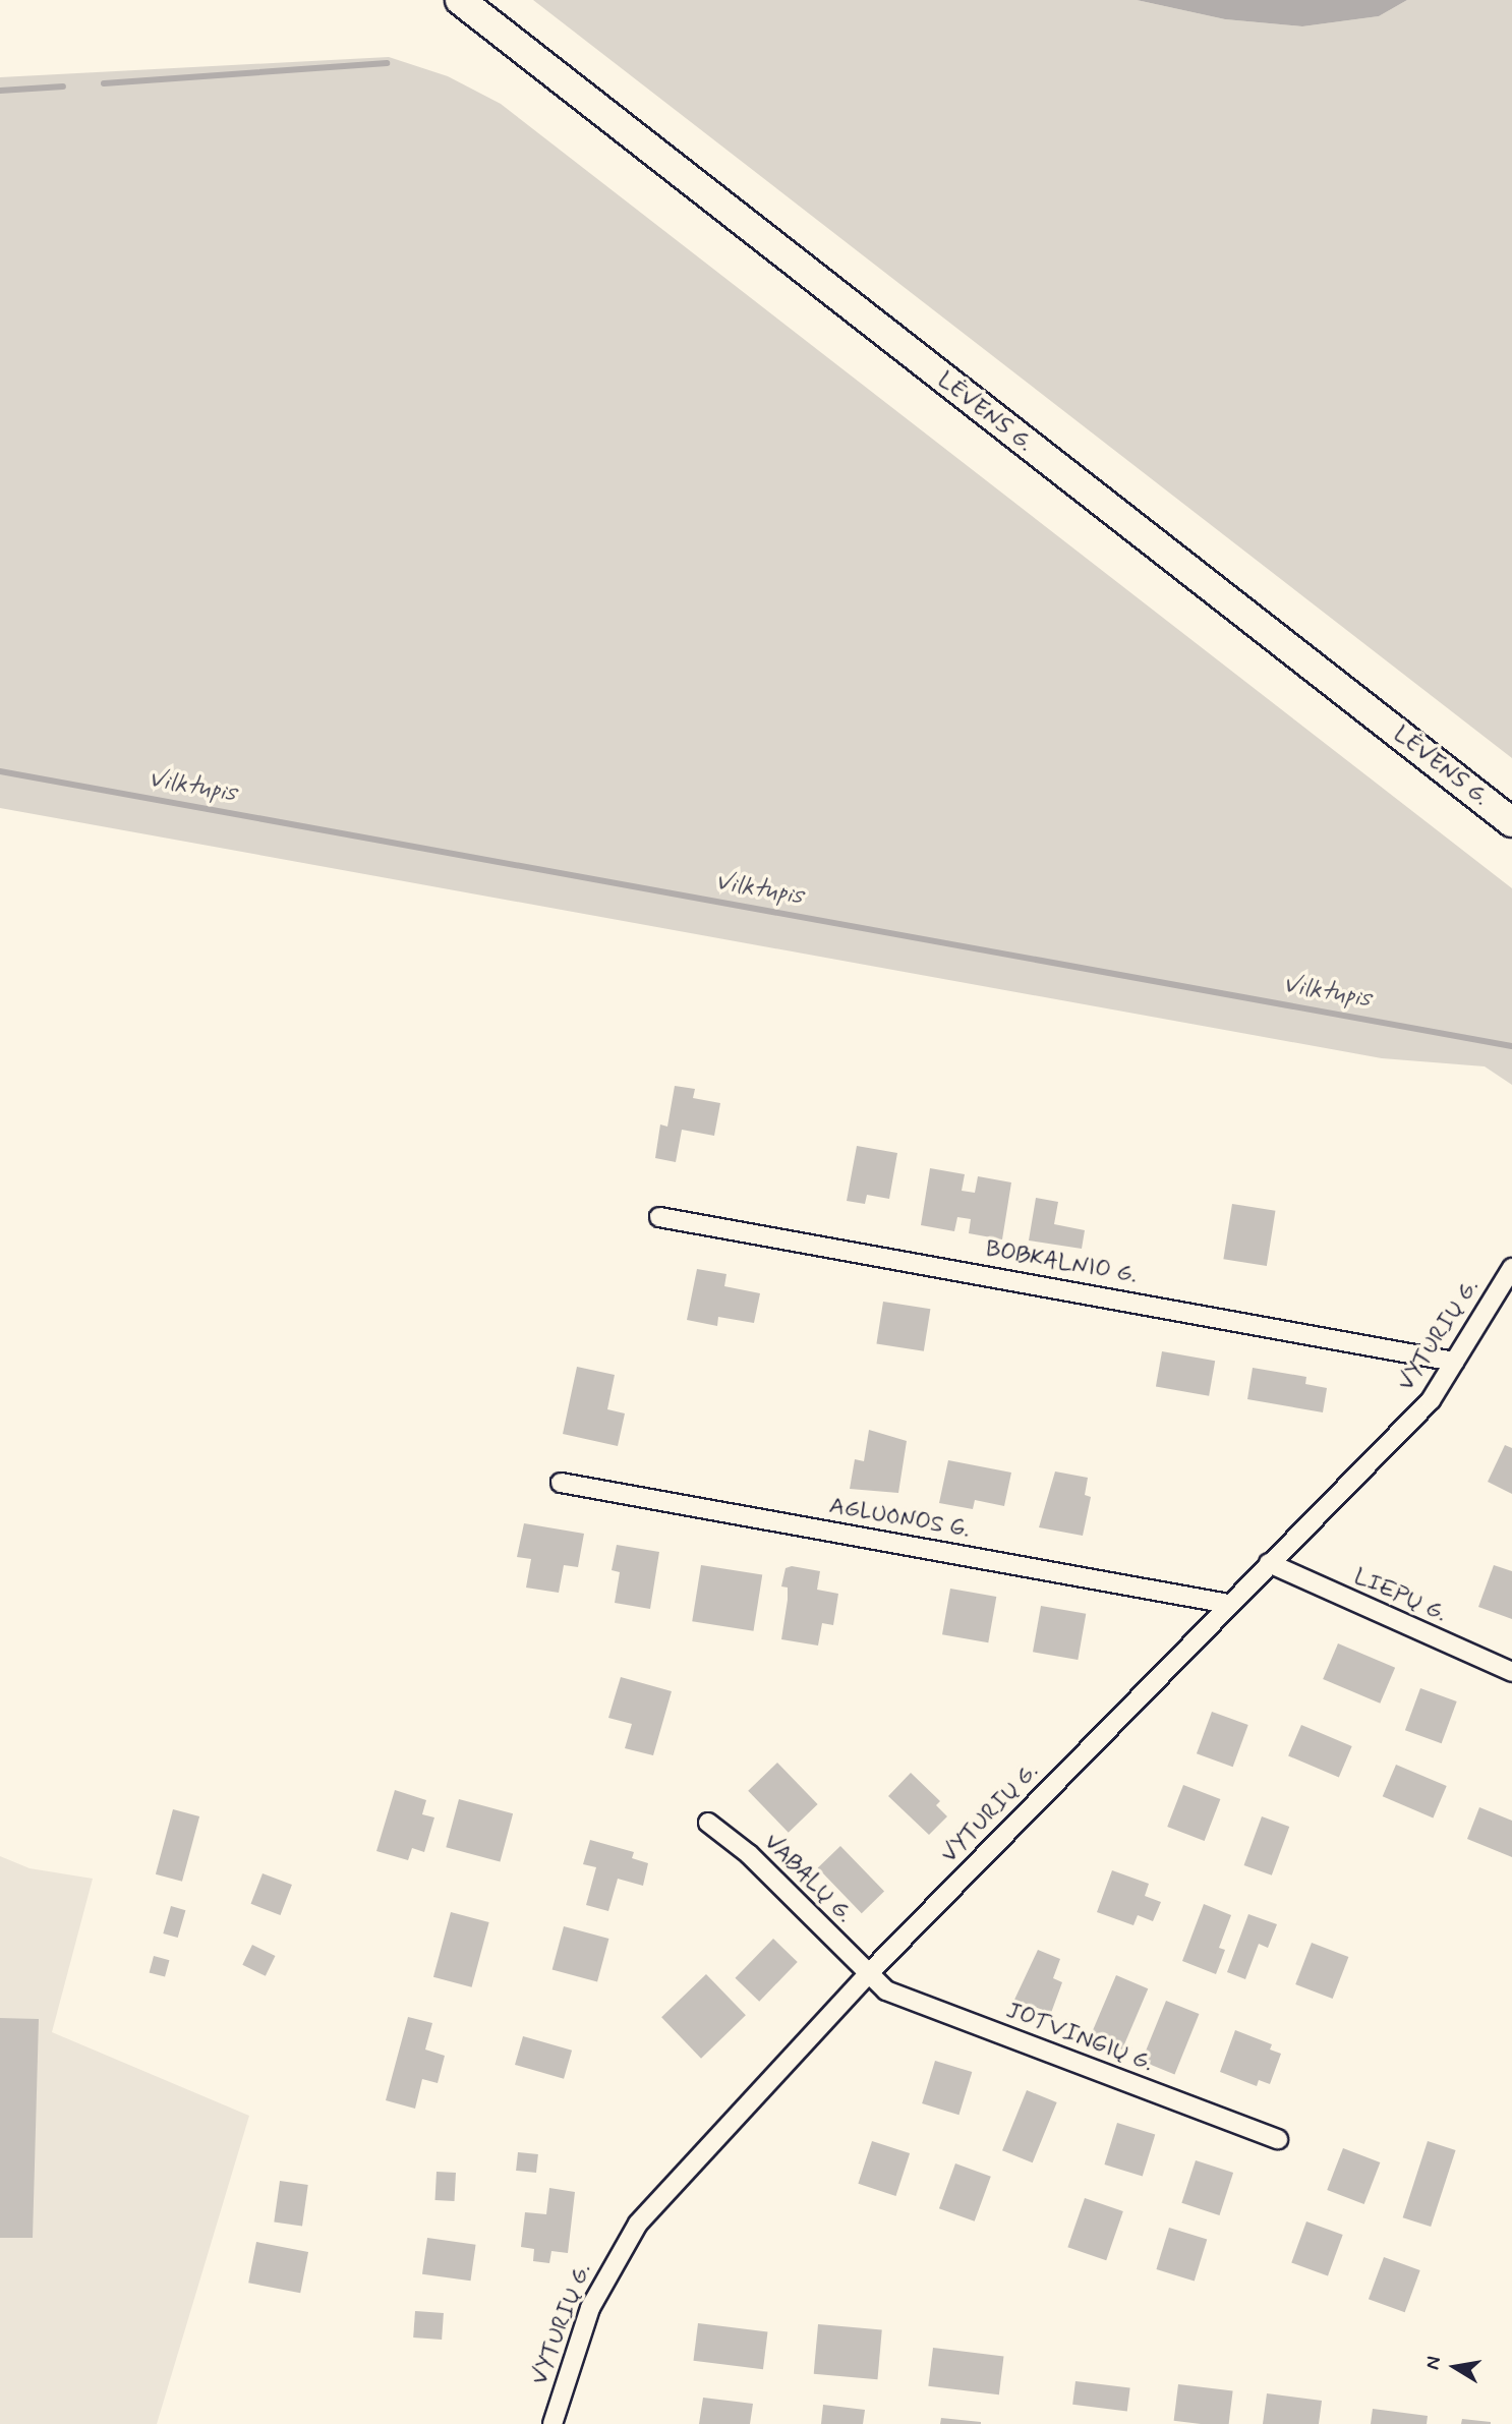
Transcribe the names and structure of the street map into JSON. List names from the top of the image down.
{
  "streets": {
    "main road": ["LĖVENS G."],
    "street": [
      "BOBKALNIO G.",
      "VYTURIŲ G.",
      "AGLUONOS G.",
      "LIEPŲ G.",
      "VABALŲ G.",
      "JOTVINGIŲ G."
    ]
  },
  "crossings": [
    ["BOBKALNIO G.", "VYTURIŲ G."],
    ["VYTURIŲ G.", "AGLUONOS G."],
    ["VYTURIŲ G.", "LIEPŲ G."],
    ["VYTURIŲ G.", "VABALŲ G."],
    ["VYTURIŲ G.", "JOTVINGIŲ G."],
    ["VABALŲ G.", "JOTVINGIŲ G."]
  ],
  "water": ["Vilktupis"],
  "north": "left"
}
